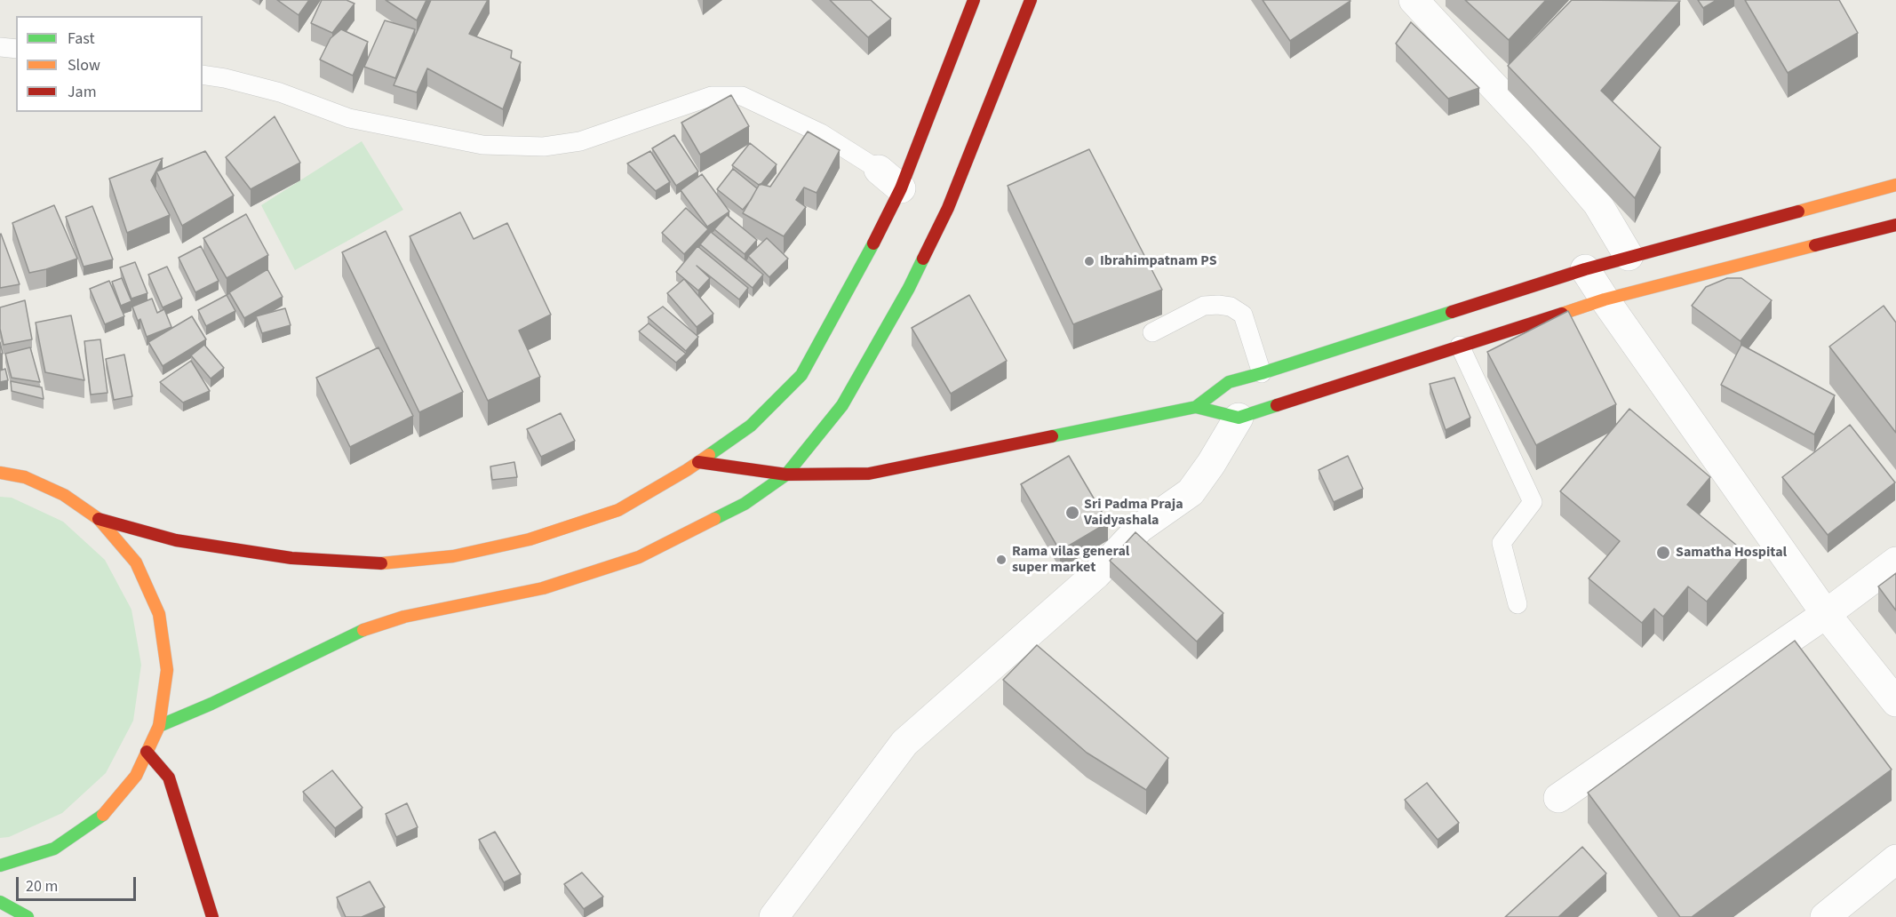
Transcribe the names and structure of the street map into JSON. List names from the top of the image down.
{
  "places": [
    "Ibrahimpatnam PS",
    "Sri Padma Praja Vaidyashala",
    "Samatha Hospital",
    "Rama vilas general super market"
  ],
  "legend": ["Fast", "Slow", "Jam"],
  "scale_bar": "20 m"
}
